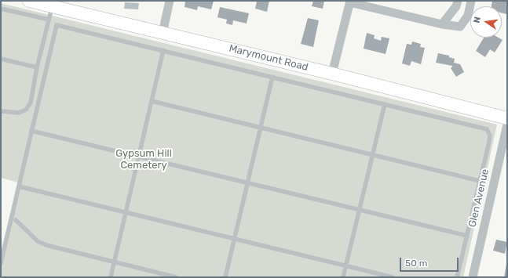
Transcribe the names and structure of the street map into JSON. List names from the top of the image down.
{
  "streets": {
    "street": ["Marymount Road", "Glen Avenue"]
  },
  "parks": ["Gypsum Hill Cemetery"],
  "scale_bar": "50 m",
  "north": "left"
}
